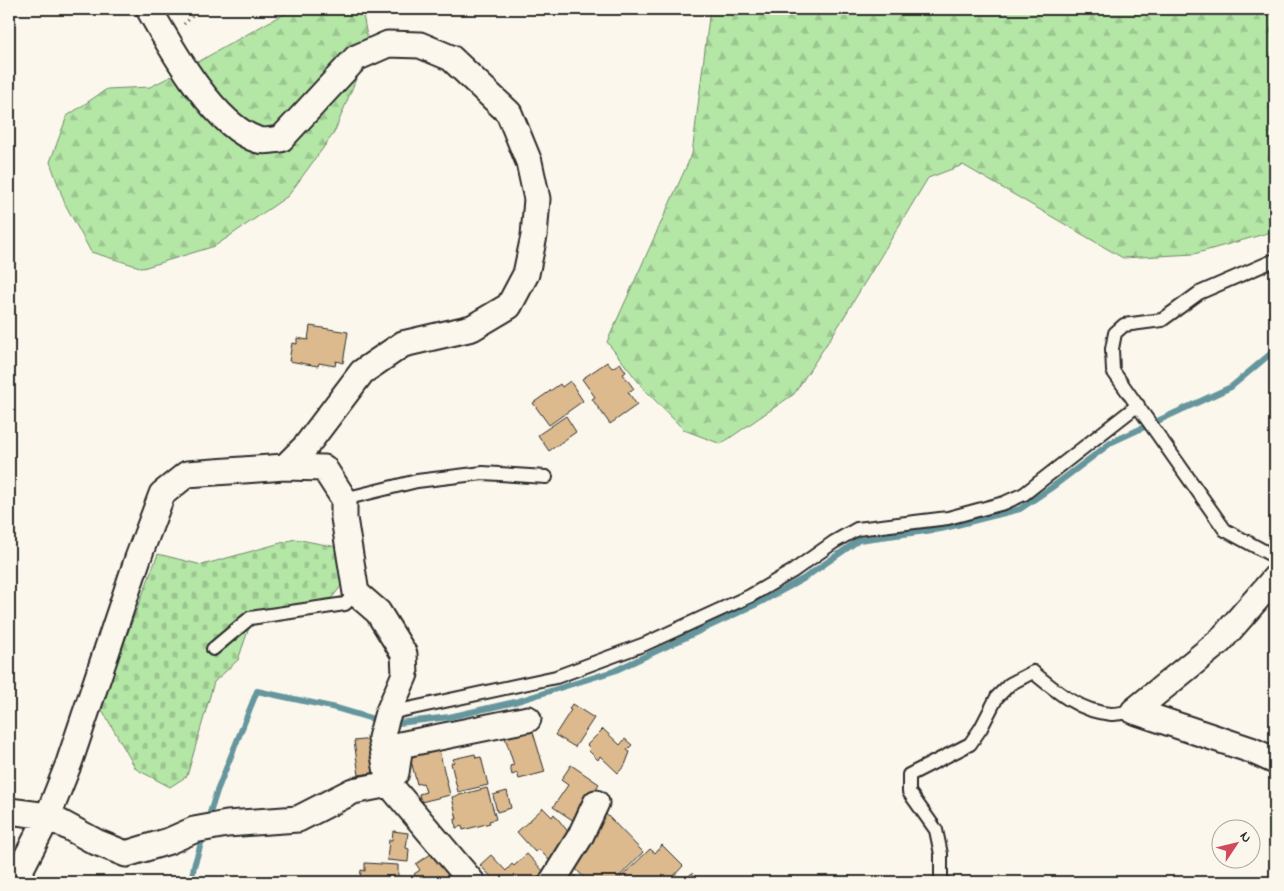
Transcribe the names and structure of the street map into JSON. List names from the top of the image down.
{
  "north": "top right"
}
